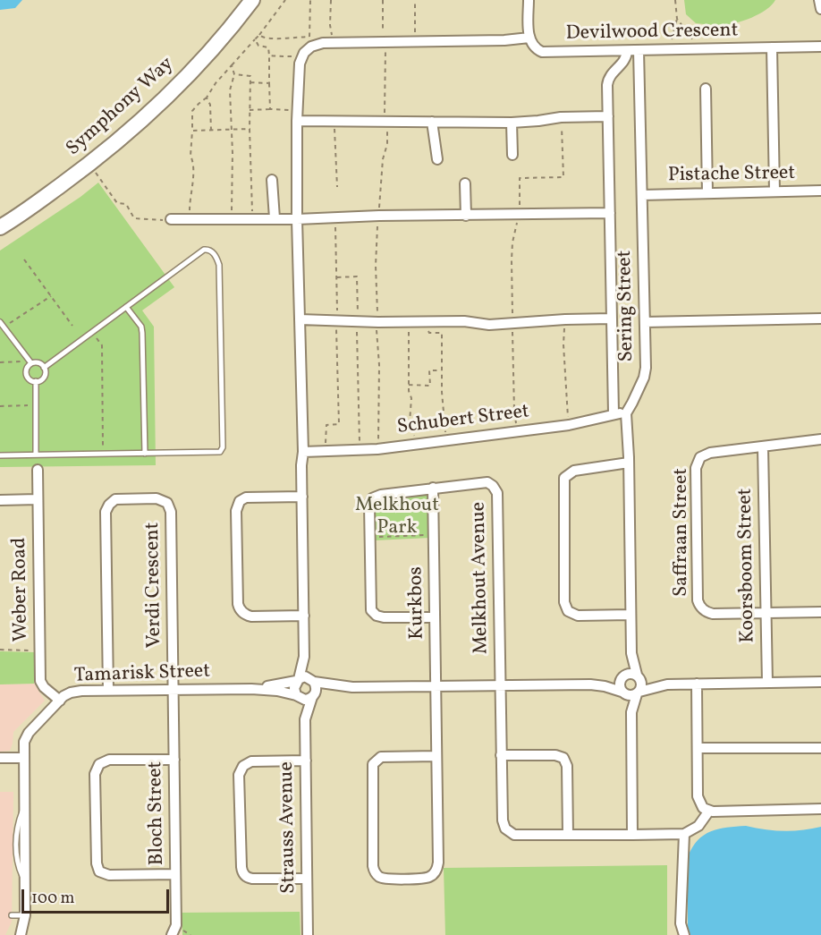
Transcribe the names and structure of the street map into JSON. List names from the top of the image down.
{
  "streets": {
    "main road": ["Symphony Way"],
    "street": [
      "Devilwood Crescent",
      "Pistache Street",
      "Sering Street",
      "Schubert Street",
      "Saffraan Street",
      "Koorsboom Street",
      "Melkhout Avenue",
      "Verdi Crescent",
      "Weber Road",
      "Kurkbos",
      "Tamarisk Street",
      "Bloch Street",
      "Strauss Avenue"
    ]
  },
  "crossings": [
    ["Devilwood Crescent", "Sering Street"],
    ["Pistache Street", "Sering Street"],
    ["Sering Street", "Schubert Street"],
    ["Saffraan Street", "Koorsboom Street"],
    ["Melkhout Avenue", "Kurkbos"],
    ["Verdi Crescent", "Tamarisk Street"],
    ["Verdi Crescent", "Bloch Street"],
    ["Weber Road", "Tamarisk Street"],
    ["Tamarisk Street", "Bloch Street"],
    ["Tamarisk Street", "Strauss Avenue"]
  ],
  "parks": ["Melkhout Park"],
  "scale_bar": "100 m"
}
